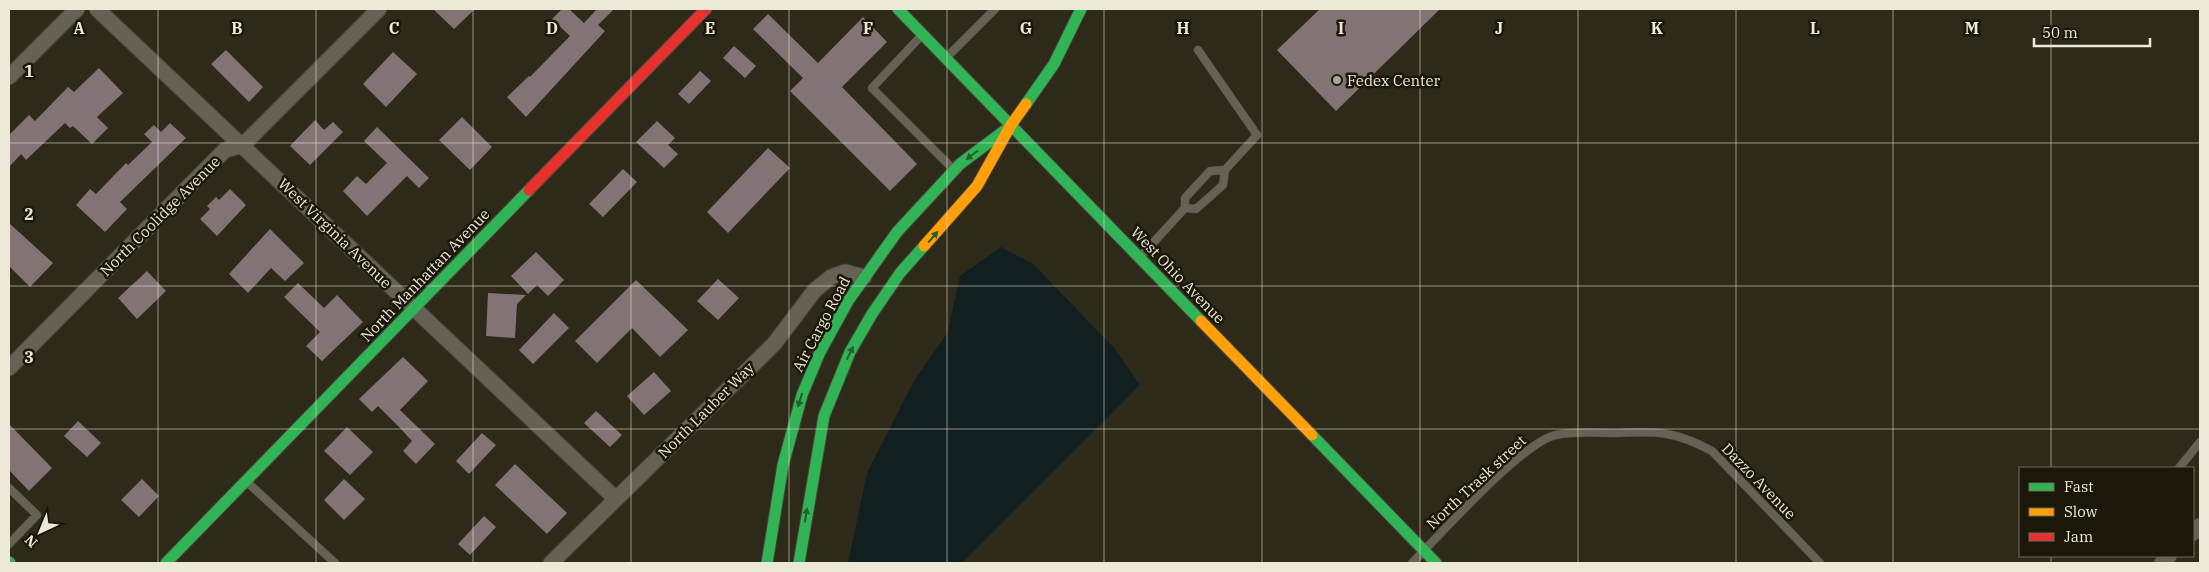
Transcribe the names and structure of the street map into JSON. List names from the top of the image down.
{
  "streets": {
    "street": [
      "North Coolidge Avenue",
      "West Virginia Avenue",
      "North Manhattan Avenue",
      "West Ohio Avenue",
      "Air Cargo Road",
      "North Lauber Way"
    ],
    "lane": ["Dazzo Avenue", "North Trask street"]
  },
  "crossings": [
    ["North Coolidge Avenue", "West Virginia Avenue"],
    ["West Virginia Avenue", "North Manhattan Avenue"],
    ["West Virginia Avenue", "North Lauber Way"],
    ["West Ohio Avenue", "Air Cargo Road"],
    ["West Ohio Avenue", "North Trask street"],
    ["Air Cargo Road", "North Lauber Way"],
    ["Dazzo Avenue", "North Trask street"]
  ],
  "places": ["Fedex Center"],
  "legend": ["Fast", "Slow", "Jam"],
  "scale_bar": "50 m",
  "north": "bottom left",
  "grid": {
    "columns": [
      "A",
      "B",
      "C",
      "D",
      "E",
      "F",
      "G",
      "H",
      "I",
      "J",
      "K",
      "L",
      "M"
    ],
    "rows": ["1", "2", "3"]
  }
}
